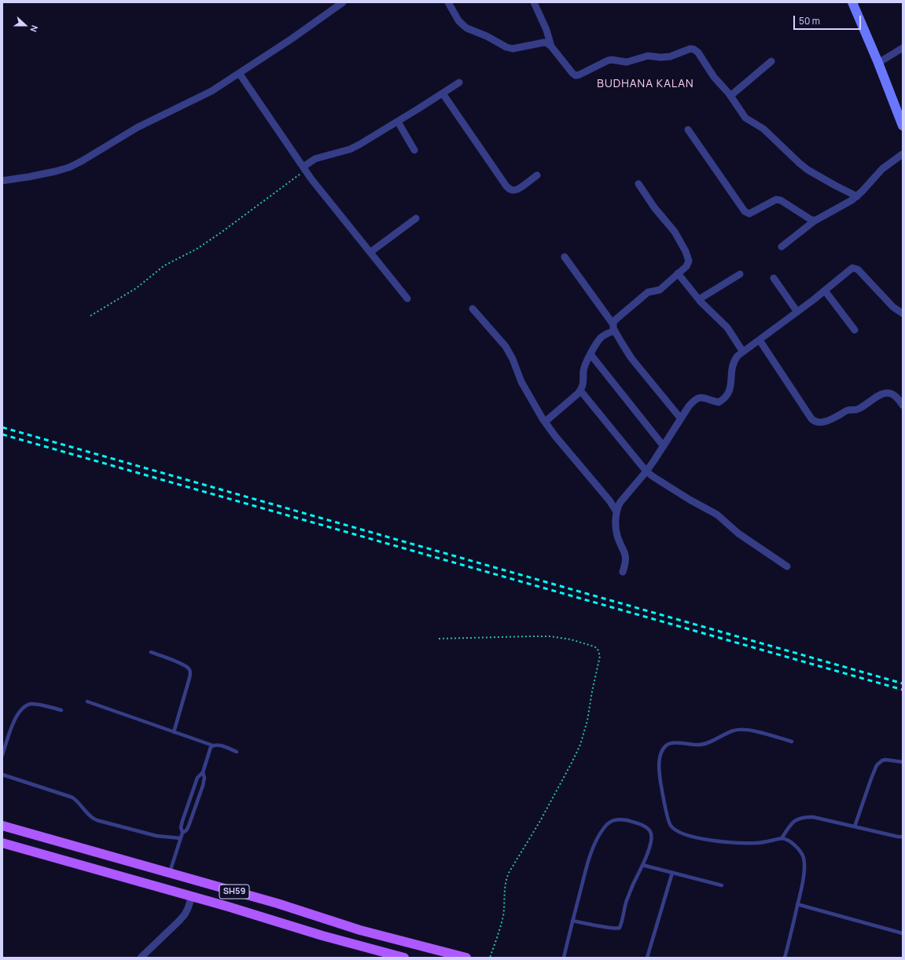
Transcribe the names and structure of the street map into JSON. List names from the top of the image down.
{
  "streets": {
    "main road": ["SH59"]
  },
  "districts": ["BUDHANA KALAN"],
  "scale_bar": "50 m",
  "north": "right"
}
